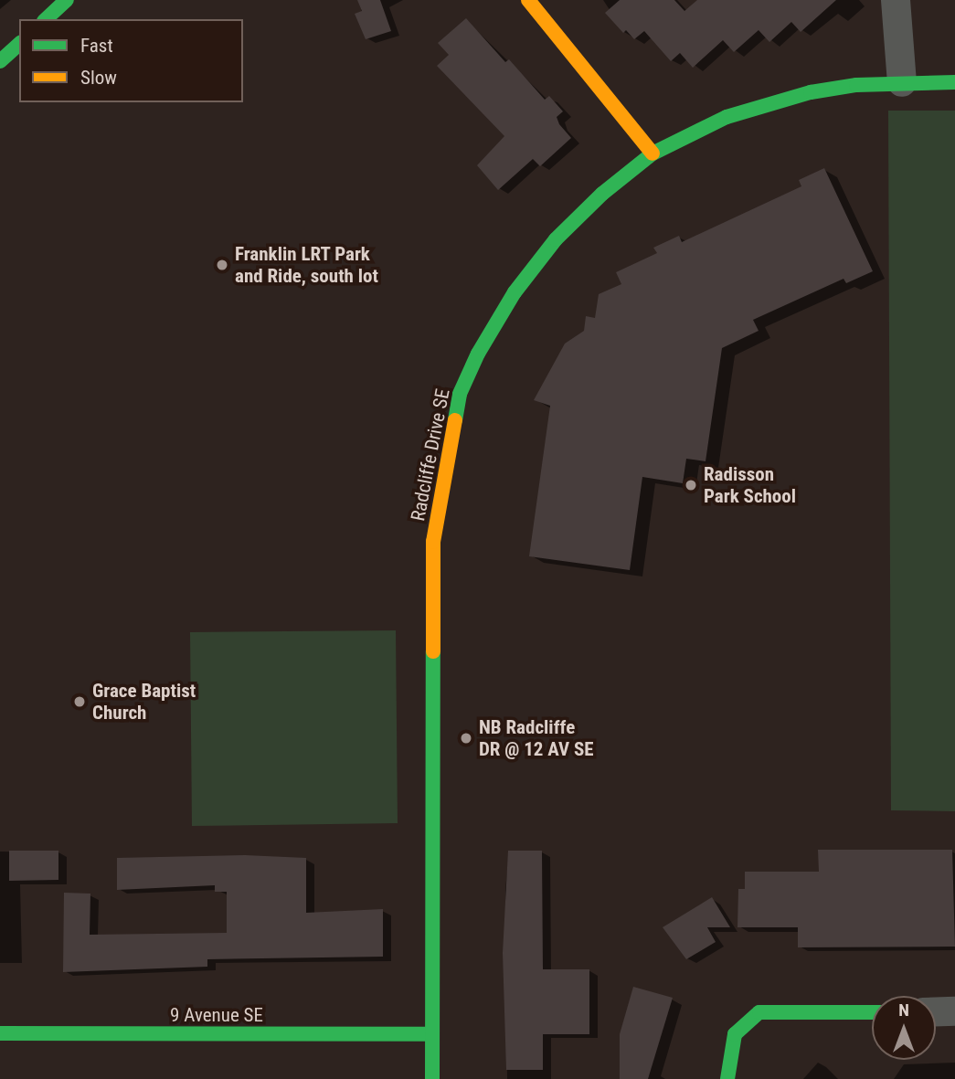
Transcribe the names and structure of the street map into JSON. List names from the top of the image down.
{
  "streets": {
    "street": ["Radcliffe Drive SE", "9 Avenue SE"]
  },
  "crossings": [
    ["Radcliffe Drive SE", "9 Avenue SE"]
  ],
  "places": [
    "Franklin LRT Park and Ride, south lot",
    "Radisson Park School",
    "Grace Baptist Church",
    "NB Radcliffe DR @ 12 AV SE"
  ],
  "legend": ["Fast", "Slow"],
  "north": "top"
}
